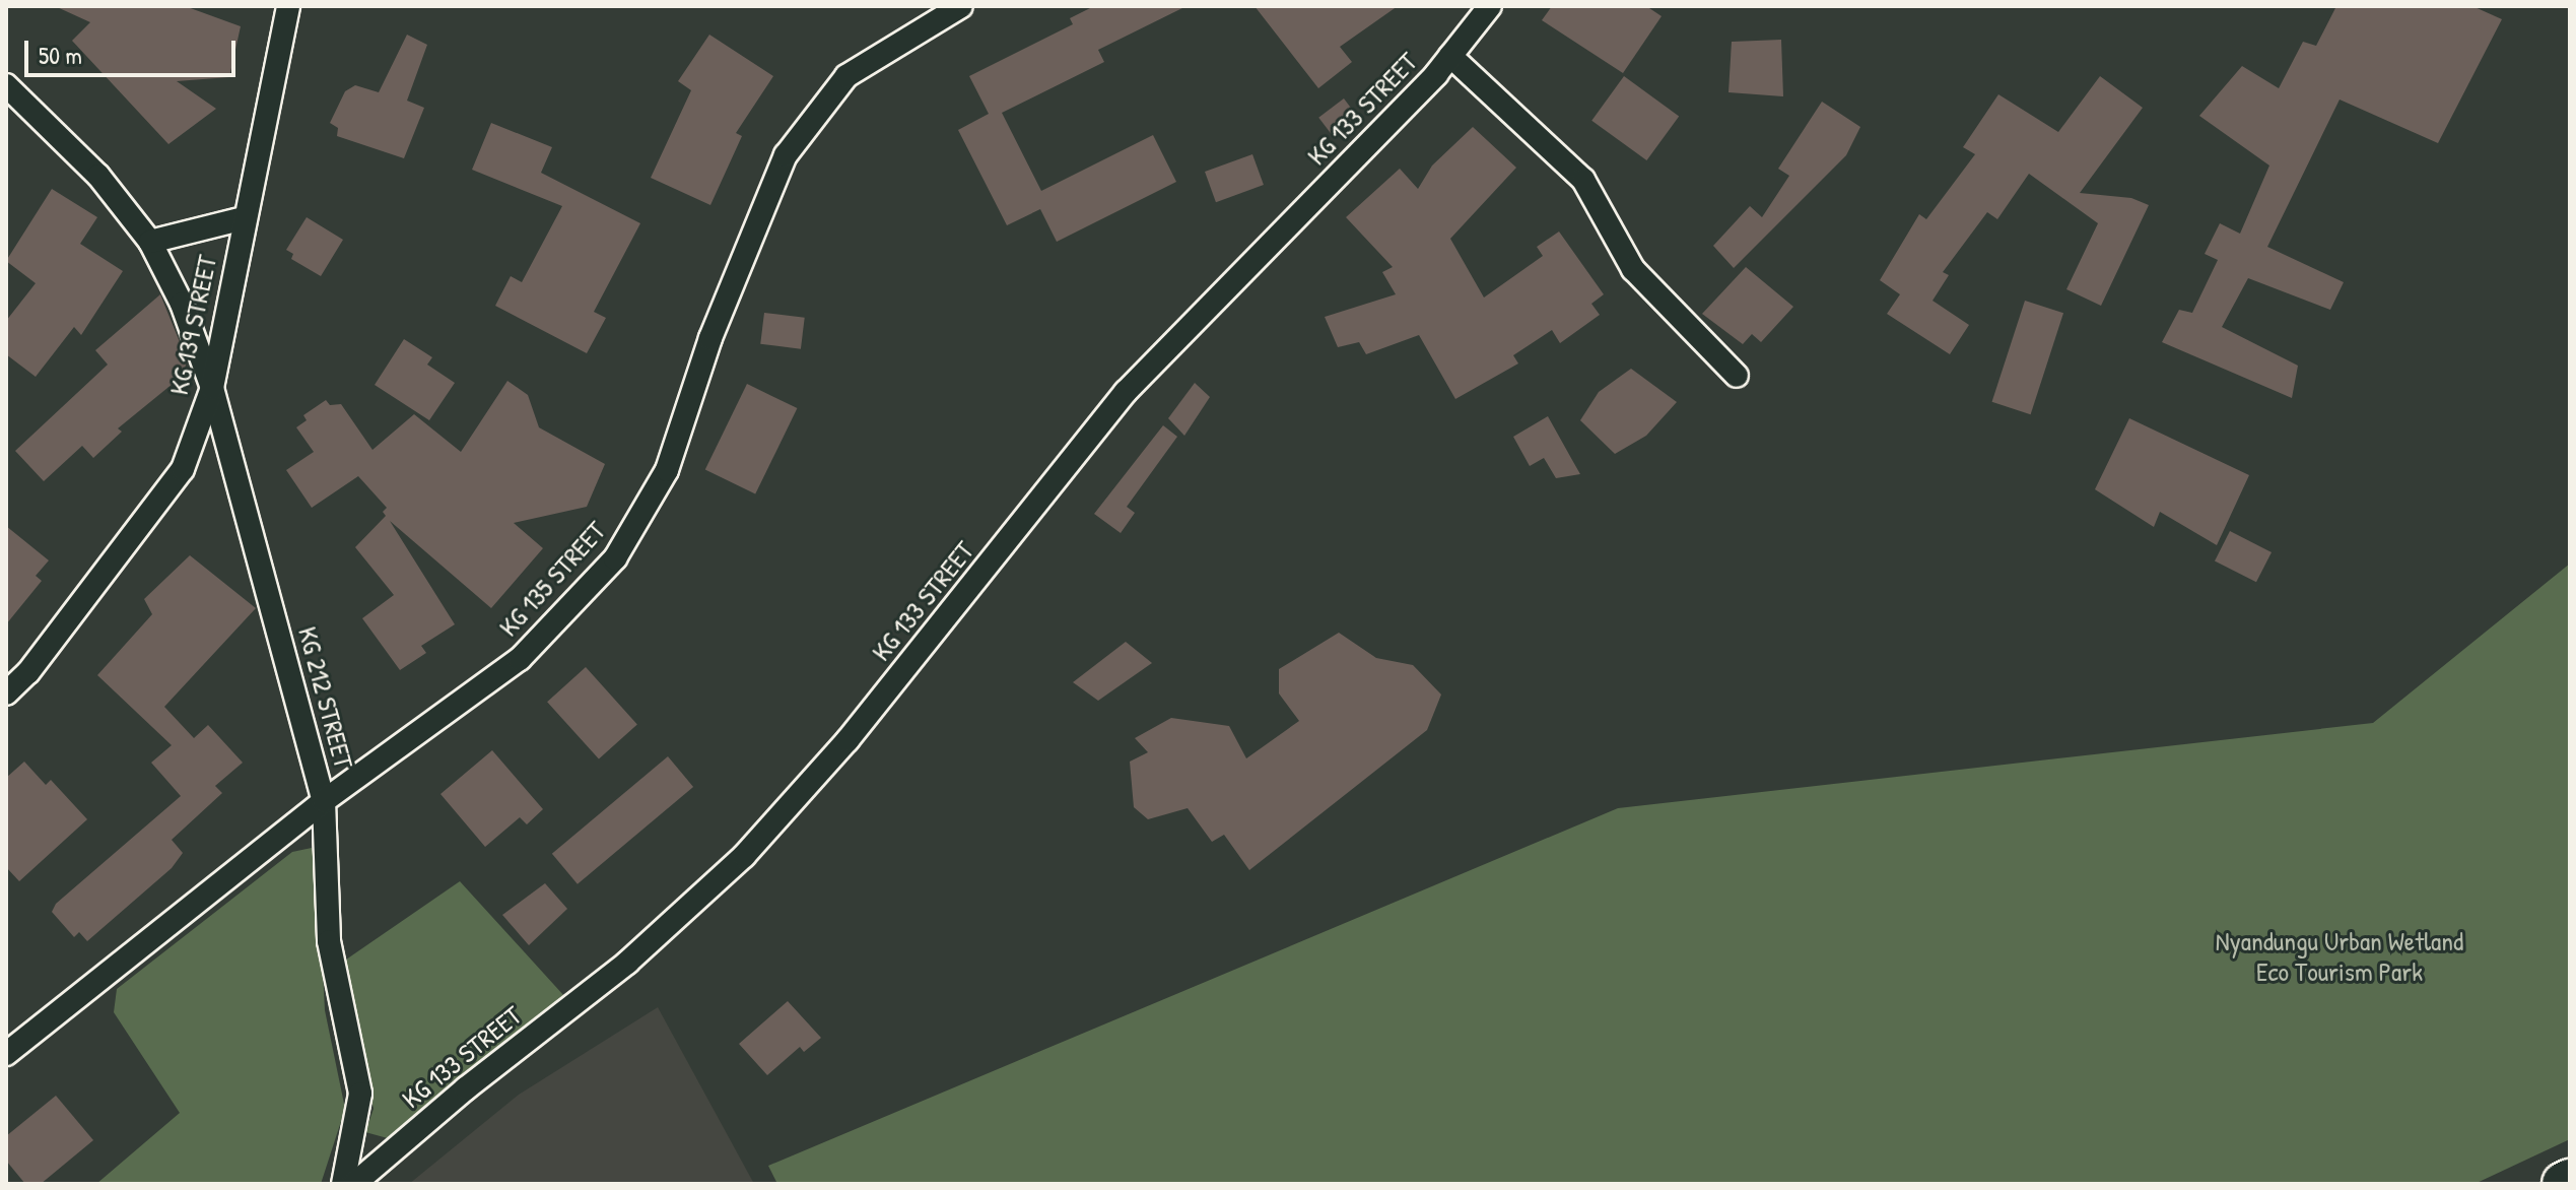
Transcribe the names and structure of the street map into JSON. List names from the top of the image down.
{
  "streets": {
    "street": [
      "KG 133 STREET",
      "KG 139 STREET",
      "KG 135 STREET",
      "KG 212 STREET"
    ]
  },
  "crossings": [
    ["KG 139 STREET", "KG 212 STREET"],
    ["KG 135 STREET", "KG 212 STREET"]
  ],
  "parks": ["Nyandungu Urban Wetland Eco Tourism Park"],
  "scale_bar": "50 m"
}
